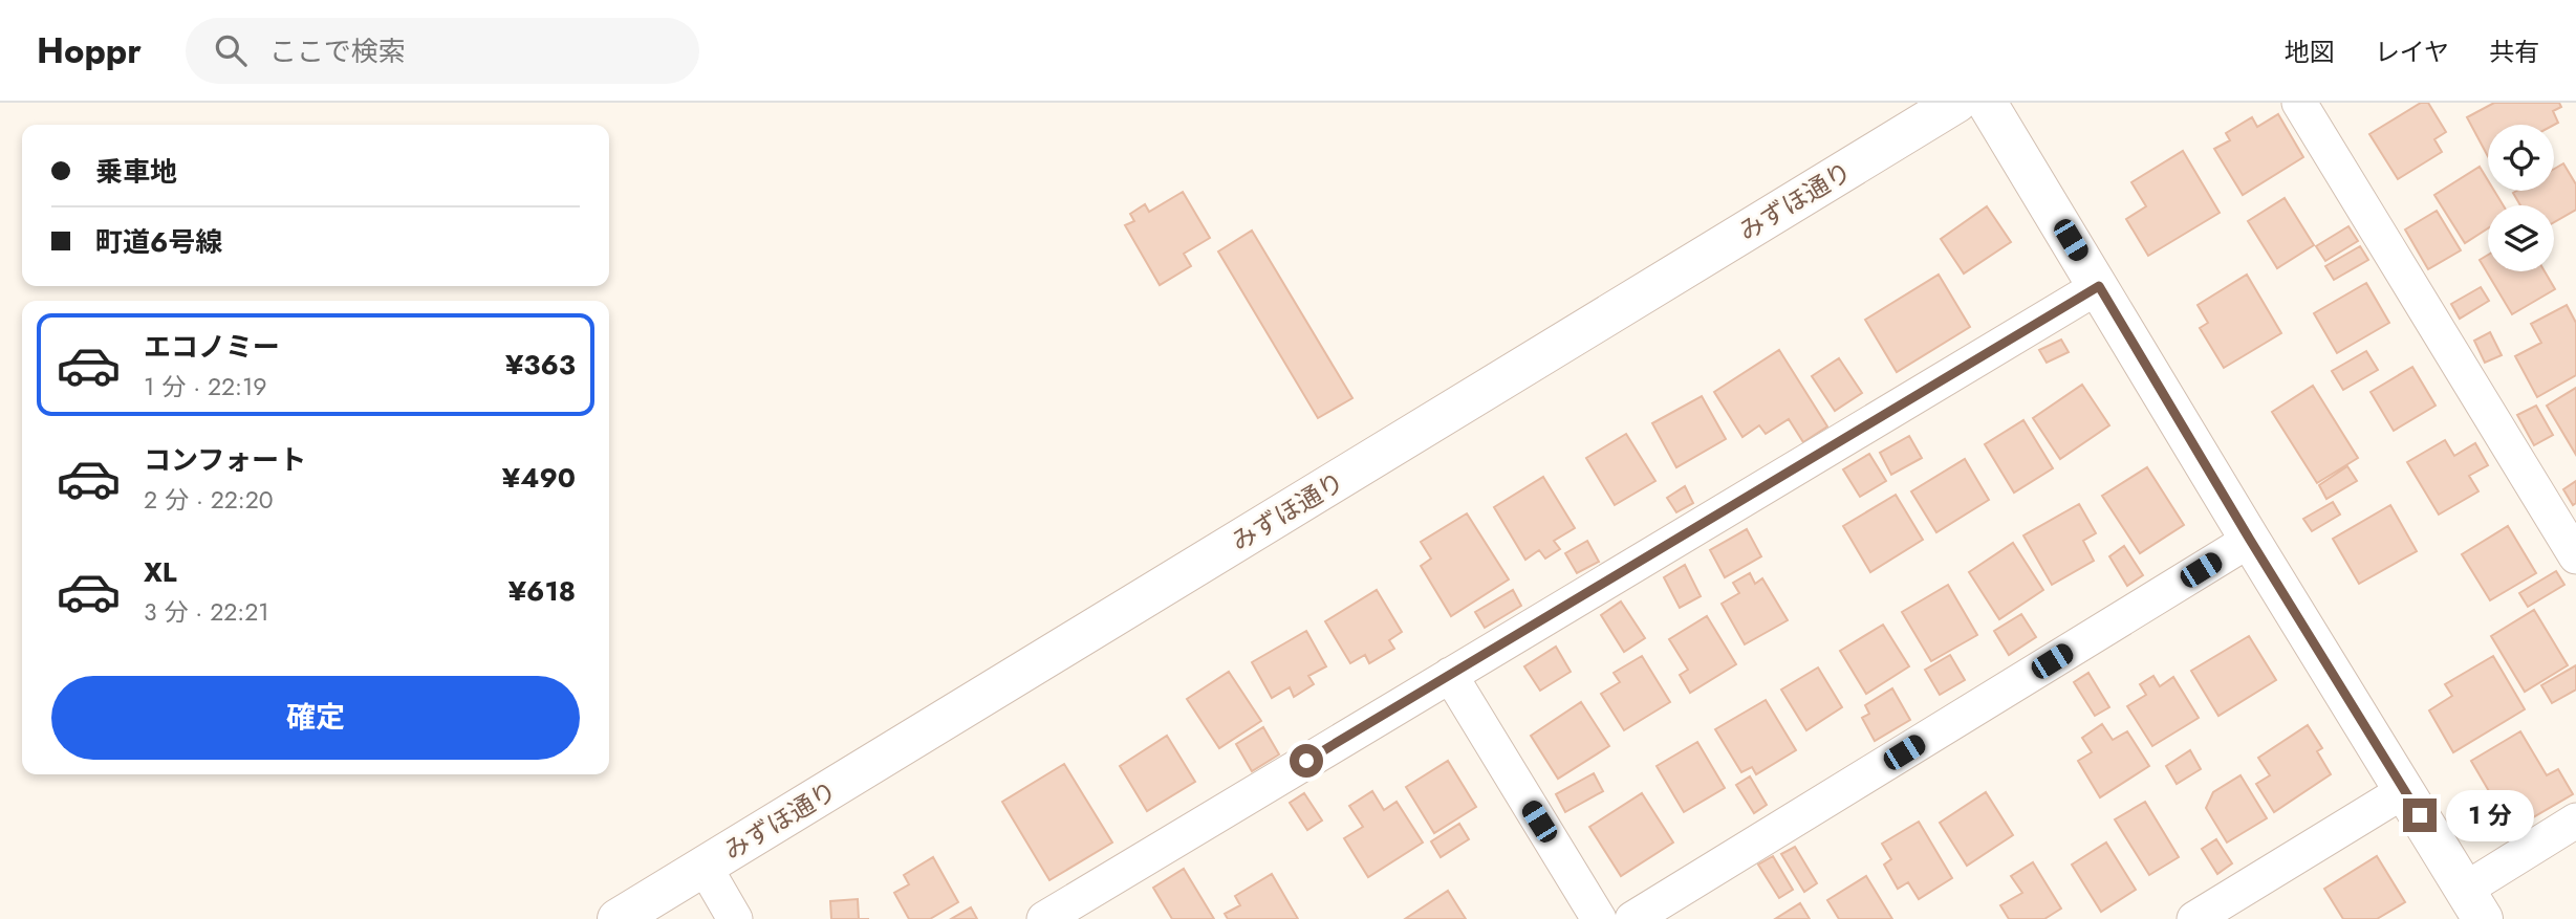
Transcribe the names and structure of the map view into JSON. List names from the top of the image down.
{
  "streets": {
    "street": ["みずほ通り"]
  },
  "page": {
    "header": "Hoppr",
    "search": "ここで検索",
    "nav": ["地図", "レイヤ", "共有"],
    "banner": ["乗車地", "町道6号線"],
    "list": [
      {
        "name": "エコノミー",
        "note": "1 分 · 22:19",
        "value": "¥363"
      },
      {
        "name": "コンフォート",
        "note": "2 分 · 22:20",
        "value": "¥490"
      },
      {
        "name": "XL",
        "note": "3 分 · 22:21",
        "value": "¥618"
      }
    ],
    "buttons": "確定",
    "bubble": "1 分"
  }
}
